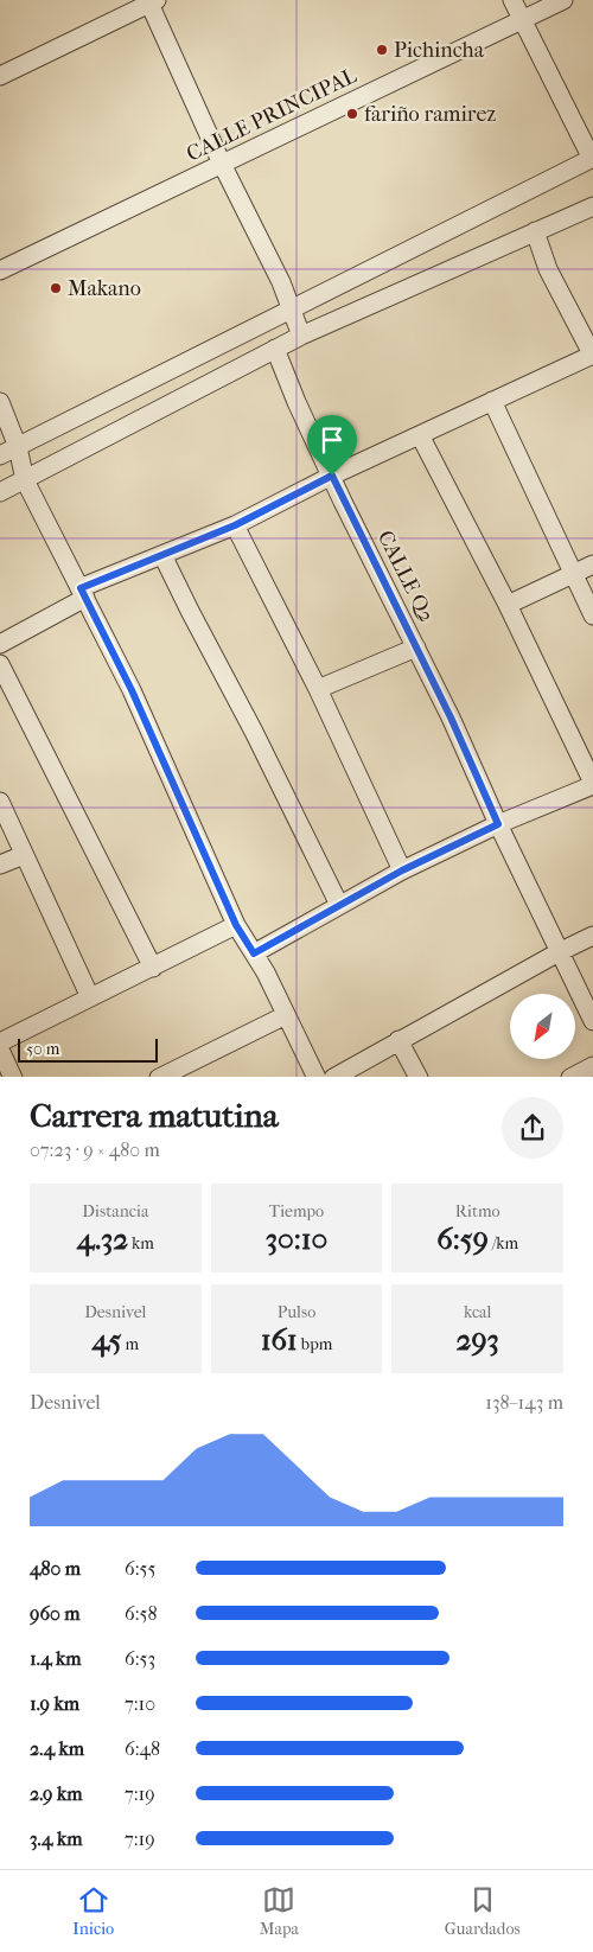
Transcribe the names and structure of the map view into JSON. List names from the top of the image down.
{
  "streets": {
    "street": ["CALLE PRINCIPAL", "CALLE Q2"]
  },
  "places": ["Pichincha", "fariño ramirez", "Makano"],
  "scale_bar": "50 m",
  "north": "bottom left",
  "page": {
    "scale": "50 m",
    "heading": ["Carrera matutina", "07:23 · 9 × 480 m"],
    "stats": [
      ["Distancia", "4.32 km"],
      ["Tiempo", "30:10"],
      ["Ritmo", "6:59 /km"],
      ["Desnivel", "45 m"],
      ["Pulso", "161 bpm"],
      ["kcal", "293"]
    ],
    "chart": ["Desnivel", "138–143 m"],
    "list": [
      {
        "name": "480 m",
        "note": "6:55"
      },
      {
        "name": "960 m",
        "note": "6:58"
      },
      {
        "name": "1.4 km",
        "note": "6:53"
      },
      {
        "name": "1.9 km",
        "note": "7:10"
      },
      {
        "name": "2.4 km",
        "note": "6:48"
      },
      {
        "name": "2.9 km",
        "note": "7:19"
      },
      {
        "name": "3.4 km",
        "note": "7:19"
      }
    ],
    "tabs": ["Inicio", "Mapa", "Guardados"]
  }
}
